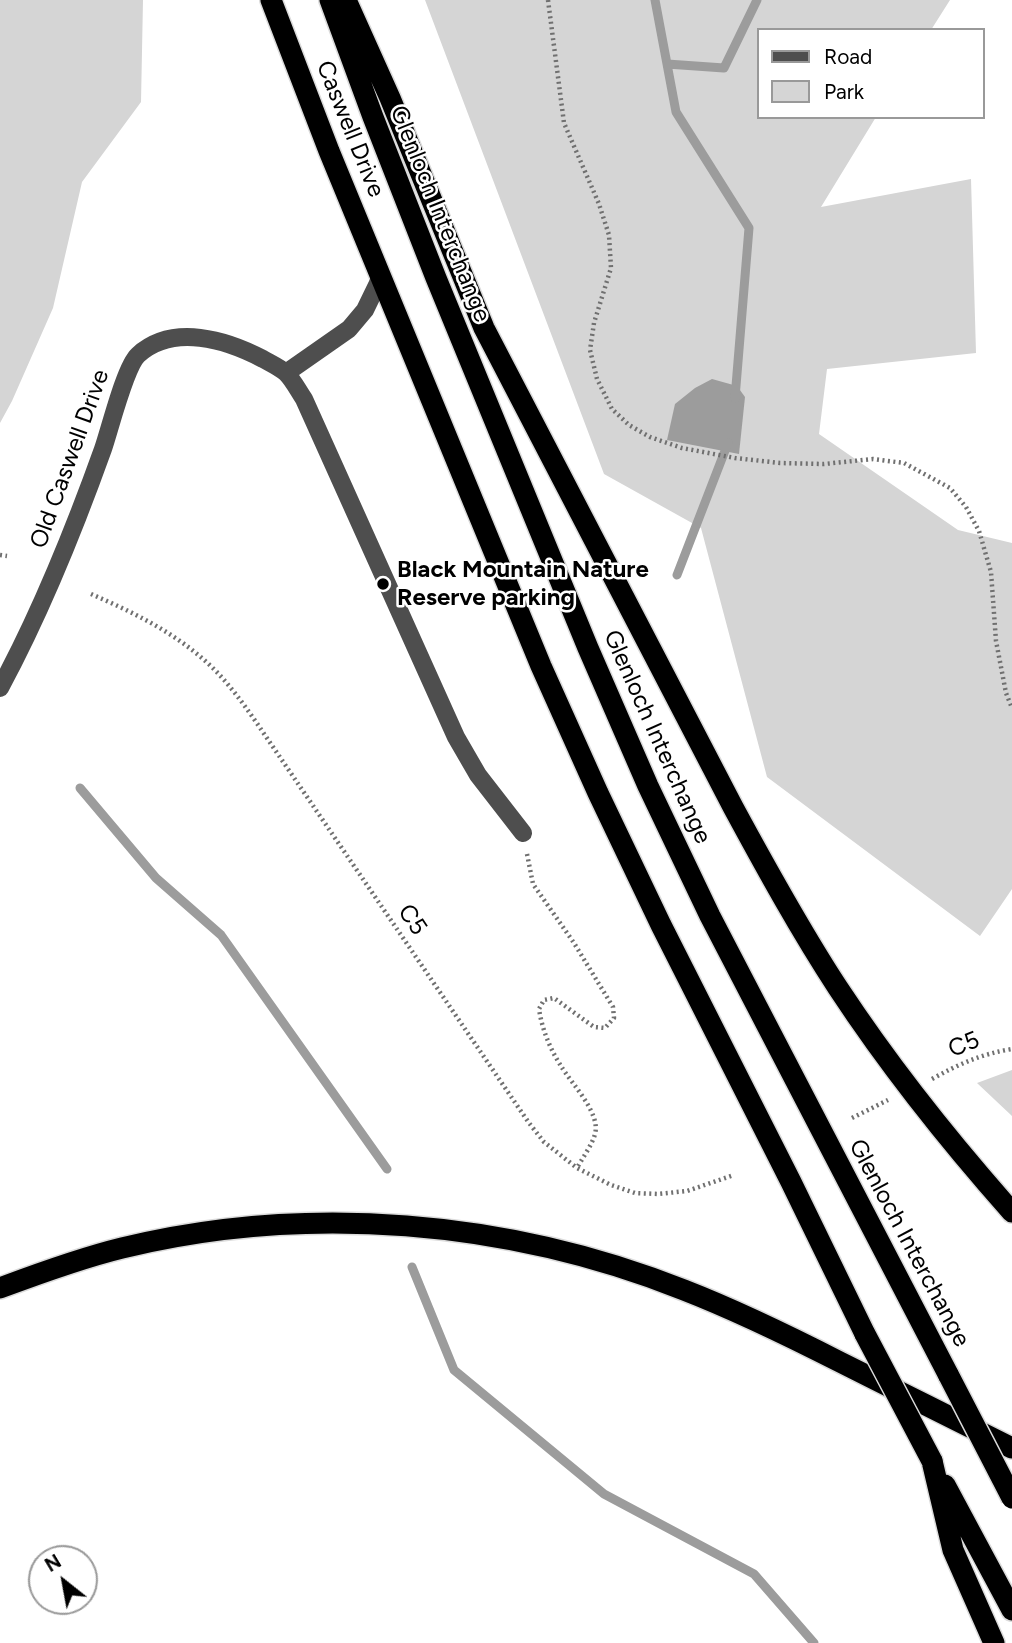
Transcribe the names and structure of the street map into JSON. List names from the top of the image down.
{
  "streets": {
    "highway": ["Caswell Drive", "Glenloch Interchange"],
    "street": ["Old Caswell Drive"],
    "path": ["C5"]
  },
  "places": ["Black Mountain Nature Reserve parking"],
  "legend": ["Road", "Park"],
  "north": "top left"
}
